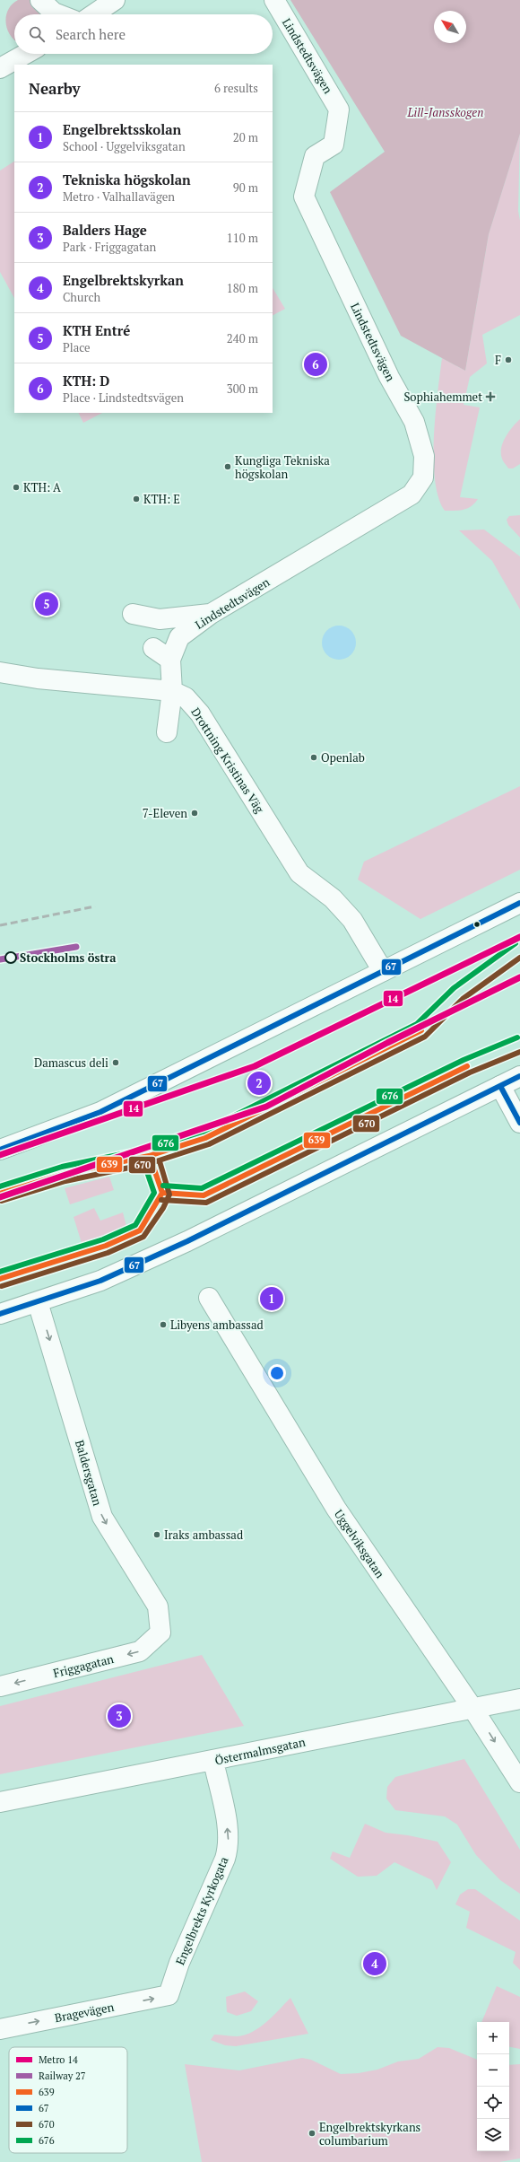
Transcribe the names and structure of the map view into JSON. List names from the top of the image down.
{
  "streets": {
    "street": [
      "Lindstedtsvägen",
      "Drottning Kristinas Väg",
      "Baldersgatan",
      "Uggelviksgatan",
      "Friggagatan",
      "Östermalmsgatan",
      "Engelbrekts Kyrkogata",
      "Bragevägen"
    ]
  },
  "crossings": [
    ["Lindstedtsvägen", "Drottning Kristinas Väg"],
    ["Baldersgatan", "Friggagatan"],
    ["Uggelviksgatan", "Östermalmsgatan"],
    ["Östermalmsgatan", "Engelbrekts Kyrkogata"],
    ["Engelbrekts Kyrkogata", "Bragevägen"]
  ],
  "one_way": [
    "Baldersgatan",
    "Friggagatan",
    "Engelbrekts Kyrkogata",
    "Bragevägen"
  ],
  "parks": ["Lill-Jansskogen"],
  "places": {
    "other": [
      "F",
      "Kungliga Tekniska högskolan",
      "KTH: A",
      "KTH: E",
      "Openlab",
      "7-Eleven",
      "Stockholms östra",
      "Damascus deli",
      "Libyens ambassad",
      "Iraks ambassad",
      "Engelbrektskyrkans columbarium"
    ],
    "health": ["Sophiahemmet"]
  },
  "lines": [
    "transit line 67",
    "metro line 14",
    "transit line 676",
    "rail line 27",
    "transit line 670",
    "transit line 639"
  ],
  "legend": [
    "Metro 14",
    "Railway 27",
    "639",
    "67",
    "670",
    "676"
  ],
  "north": "top left",
  "page": {
    "search": "Search here",
    "heading": ["Nearby", "6 results"],
    "list": [
      {
        "mark": "1",
        "name": "Engelbrektsskolan",
        "note": "School · Uggelviksgatan",
        "value": "20 m"
      },
      {
        "mark": "2",
        "name": "Tekniska högskolan",
        "note": "Metro · Valhallavägen",
        "value": "90 m"
      },
      {
        "mark": "3",
        "name": "Balders Hage",
        "note": "Park · Friggagatan",
        "value": "110 m"
      },
      {
        "mark": "4",
        "name": "Engelbrektskyrkan",
        "note": "Church",
        "value": "180 m"
      },
      {
        "mark": "5",
        "name": "KTH Entré",
        "note": "Place",
        "value": "240 m"
      },
      {
        "mark": "6",
        "name": "KTH: D",
        "note": "Place · Lindstedtsvägen",
        "value": "300 m"
      }
    ],
    "pins": [
      "6",
      "5",
      "2",
      "1",
      "3",
      "4"
    ],
    "map_buttons": ["+", "−"]
  }
}
